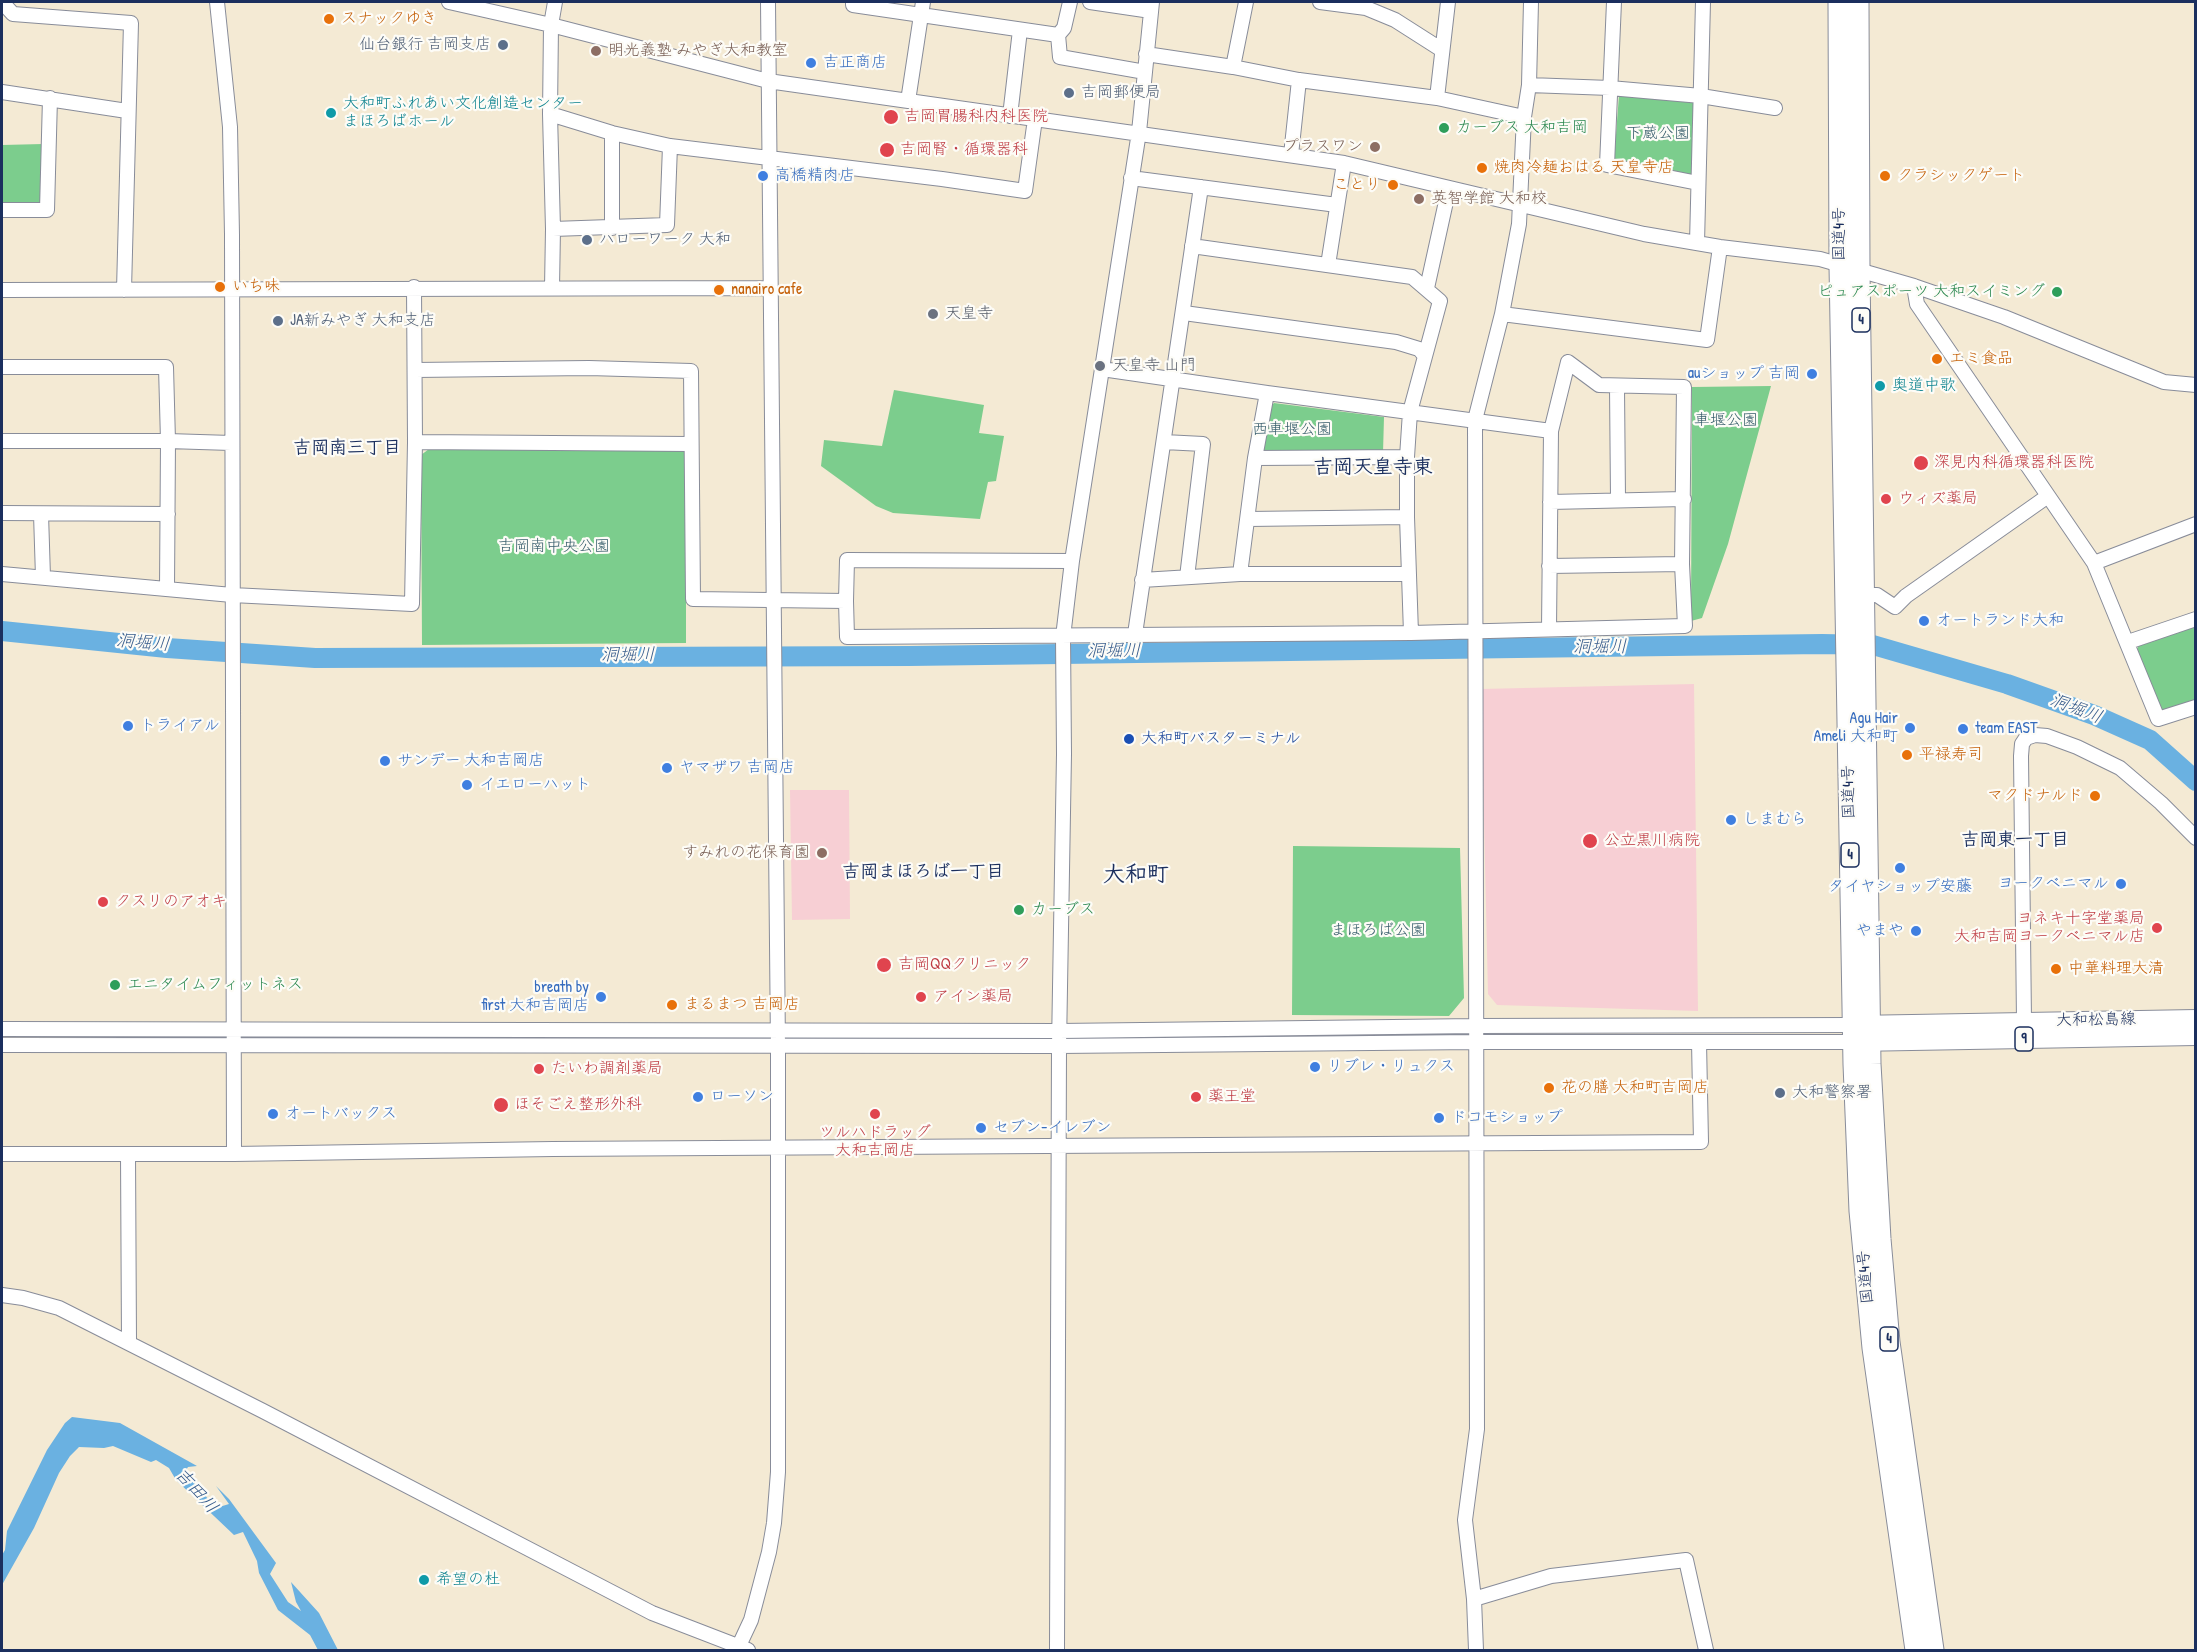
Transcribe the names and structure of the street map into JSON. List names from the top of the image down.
{
  "streets": {
    "highway": ["国道4号", "4"],
    "main road": ["大和松島線", "9"]
  },
  "crossings": [
    ["国道4号", "大和松島線"]
  ],
  "districts": [
    "吉岡南三丁目",
    "吉岡天皇寺東",
    "吉岡東一丁目",
    "吉岡まほろば一丁目",
    "大和町"
  ],
  "water": ["洞堀川", "吉田川"],
  "parks": [
    "下蔵公園",
    "車堰公園",
    "西車堰公園",
    "吉岡南中央公園",
    "まほろば公園"
  ],
  "places": [
    "スナックゆき",
    "仙台銀行 吉岡支店",
    "明光義塾 みやぎ大和教室",
    "吉正商店",
    "吉岡郵便局",
    "大和町ふれあい文化創造センター まほろばホール",
    "吉岡胃腸科内科医院",
    "カーブス 大和吉岡",
    "プラスワン",
    "吉岡腎・循環器科",
    "焼肉冷麺おはる 天皇寺店",
    "高橋精肉店",
    "クラシックゲート",
    "ことり",
    "英智学館 大和校",
    "ハローワーク 大和",
    "いち味",
    "nanairo cafe",
    "ピュアスポーツ 大和スイミング",
    "天皇寺",
    "JA新みやぎ 大和支店",
    "エミ食品",
    "天皇寺 山門",
    "auショップ 吉岡",
    "奥道中歌",
    "深見内科循環器科医院",
    "ウィズ薬局",
    "オートランド大和",
    "トライアル",
    "Agu Hair Ameli 大和町",
    "team EAST",
    "大和町バスターミナル",
    "平禄寿司",
    "サンデー 大和吉岡店",
    "ヤマザワ 吉岡店",
    "イエローハット",
    "マクドナルド",
    "しまむら",
    "公立黒川病院",
    "すみれの花保育園",
    "タイヤショップ安藤",
    "ヨークベニマル",
    "クスリのアオキ",
    "カーブス",
    "ヨネキ十字堂薬局 大和吉岡ヨークベニマル店",
    "やまや",
    "吉岡QQクリニック",
    "中華料理大清",
    "エニタイムフィットネス",
    "breath by first 大和吉岡店",
    "アイン薬局",
    "まるまつ 吉岡店",
    "リブレ・リュクス",
    "たいわ調剤薬局",
    "花の膳 大和町吉岡店",
    "大和警察署",
    "ローソン",
    "薬王堂",
    "ほそごえ整形外科",
    "オートバックス",
    "ツルハドラッグ 大和吉岡店",
    "ドコモショップ",
    "セブン-イレブン",
    "希望の杜"
  ]
}
